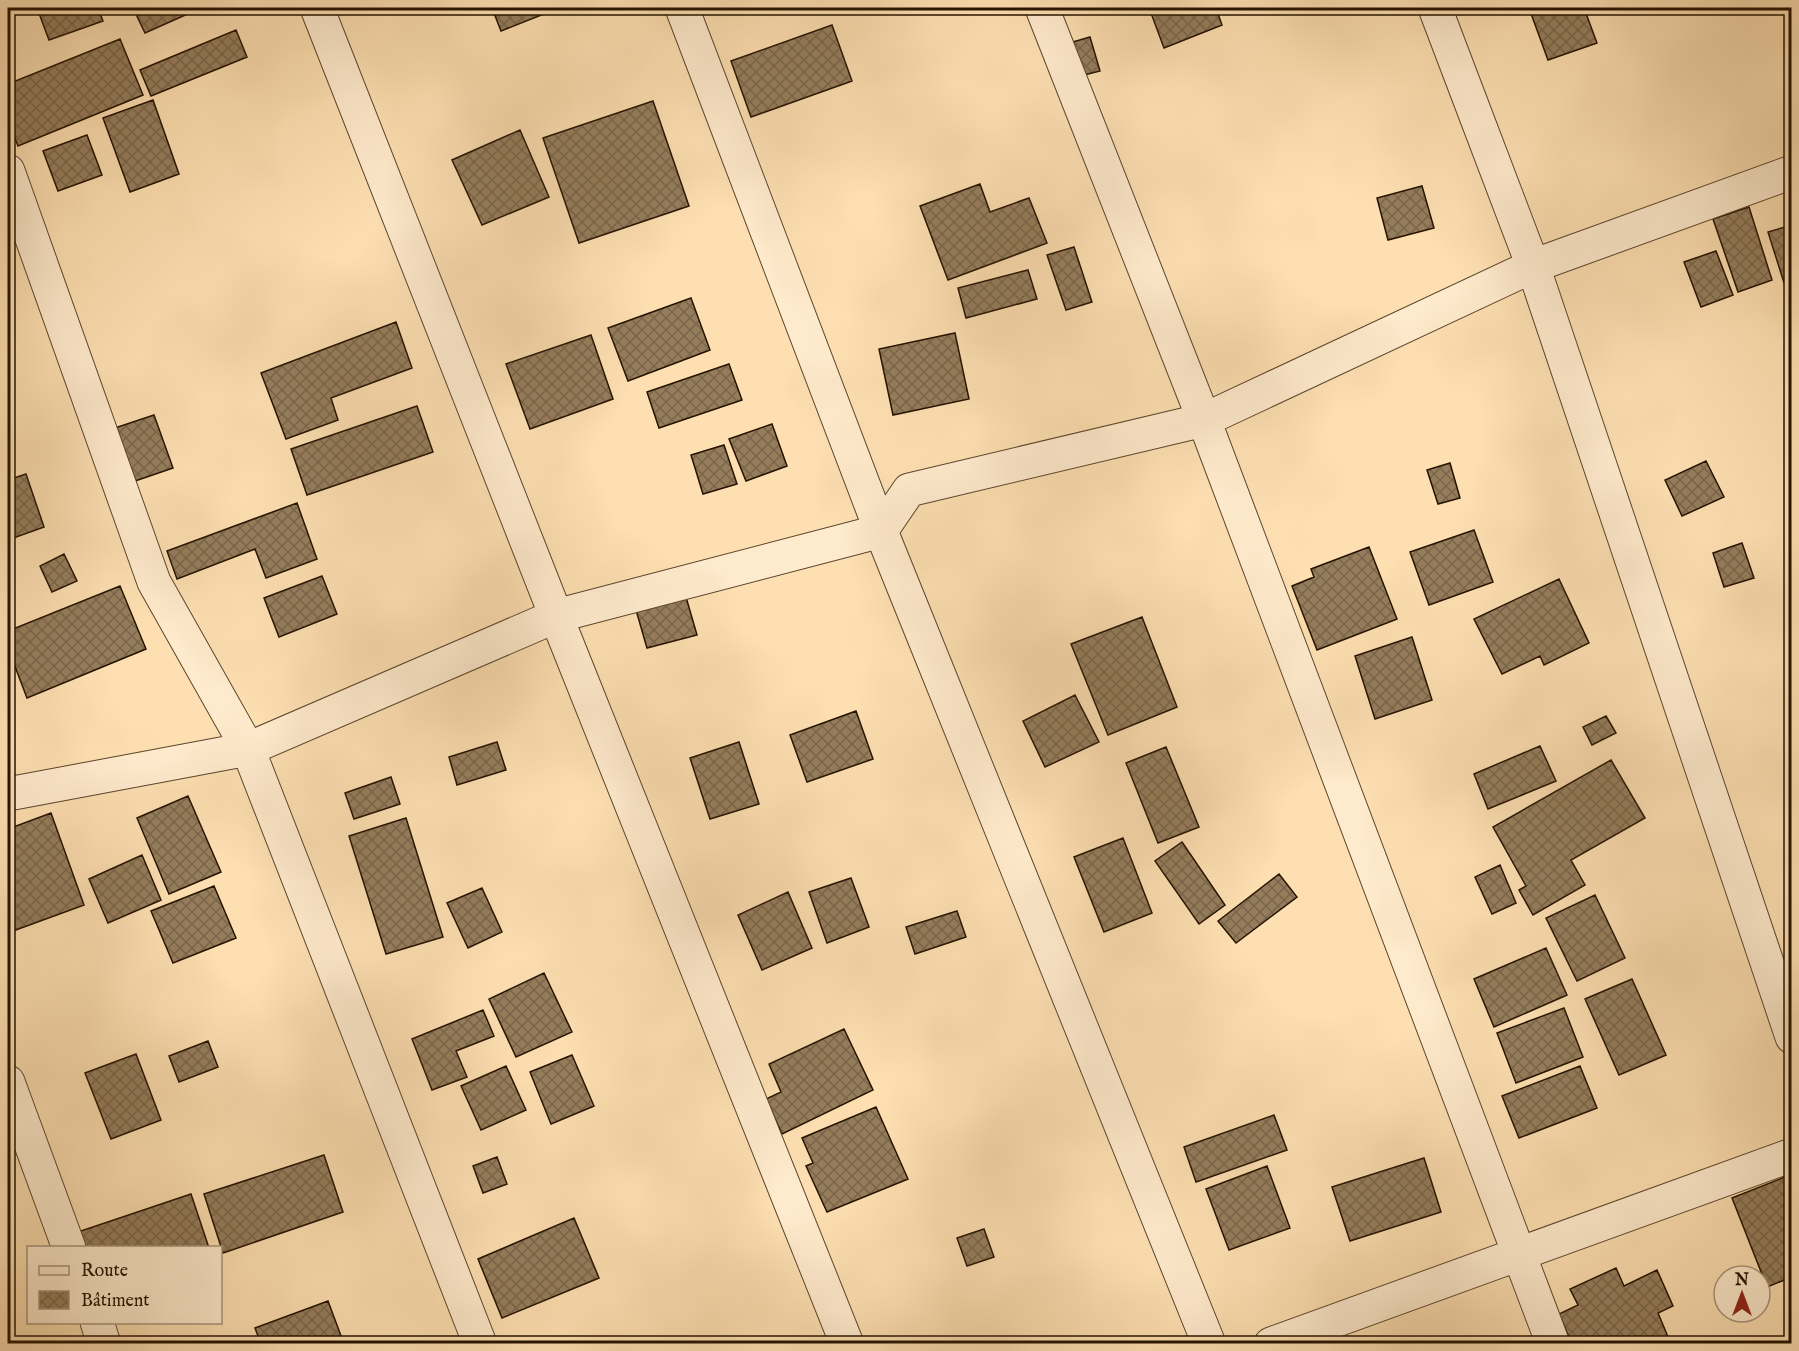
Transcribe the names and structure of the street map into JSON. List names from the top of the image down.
{
  "legend": ["Route", "Bâtiment"],
  "north": "top"
}
